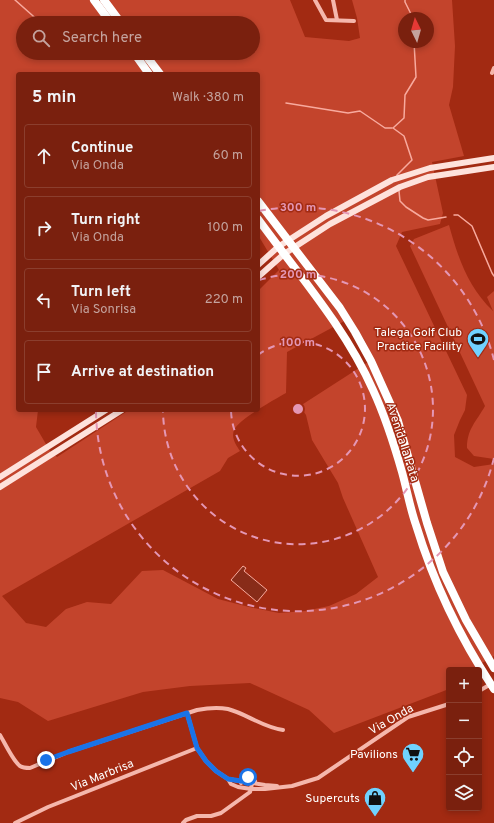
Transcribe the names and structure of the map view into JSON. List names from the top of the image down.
{
  "streets": {
    "highway": ["Avenida la Pata"],
    "street": ["Via Onda", "Via Marbrisa"]
  },
  "crossings": [
    ["Via Onda", "Via Marbrisa"]
  ],
  "places": {
    "sports": ["Talega Golf Club Practice Facility"],
    "supermarket": ["Pavilions"],
    "shop": ["Supercuts"]
  },
  "north": "top",
  "page": {
    "search": "Search here",
    "heading": ["5 min", "Walk · 380 m"],
    "list": [
      ["Continue", "Via Onda", "60 m"],
      ["Turn right", "Via Onda", "100 m"],
      ["Turn left", "Via Sonrisa", "220 m"],
      "Arrive at destination"
    ],
    "map_buttons": ["+", "−"]
  },
  "rings": ["300 m", "200 m", "100 m"]
}
